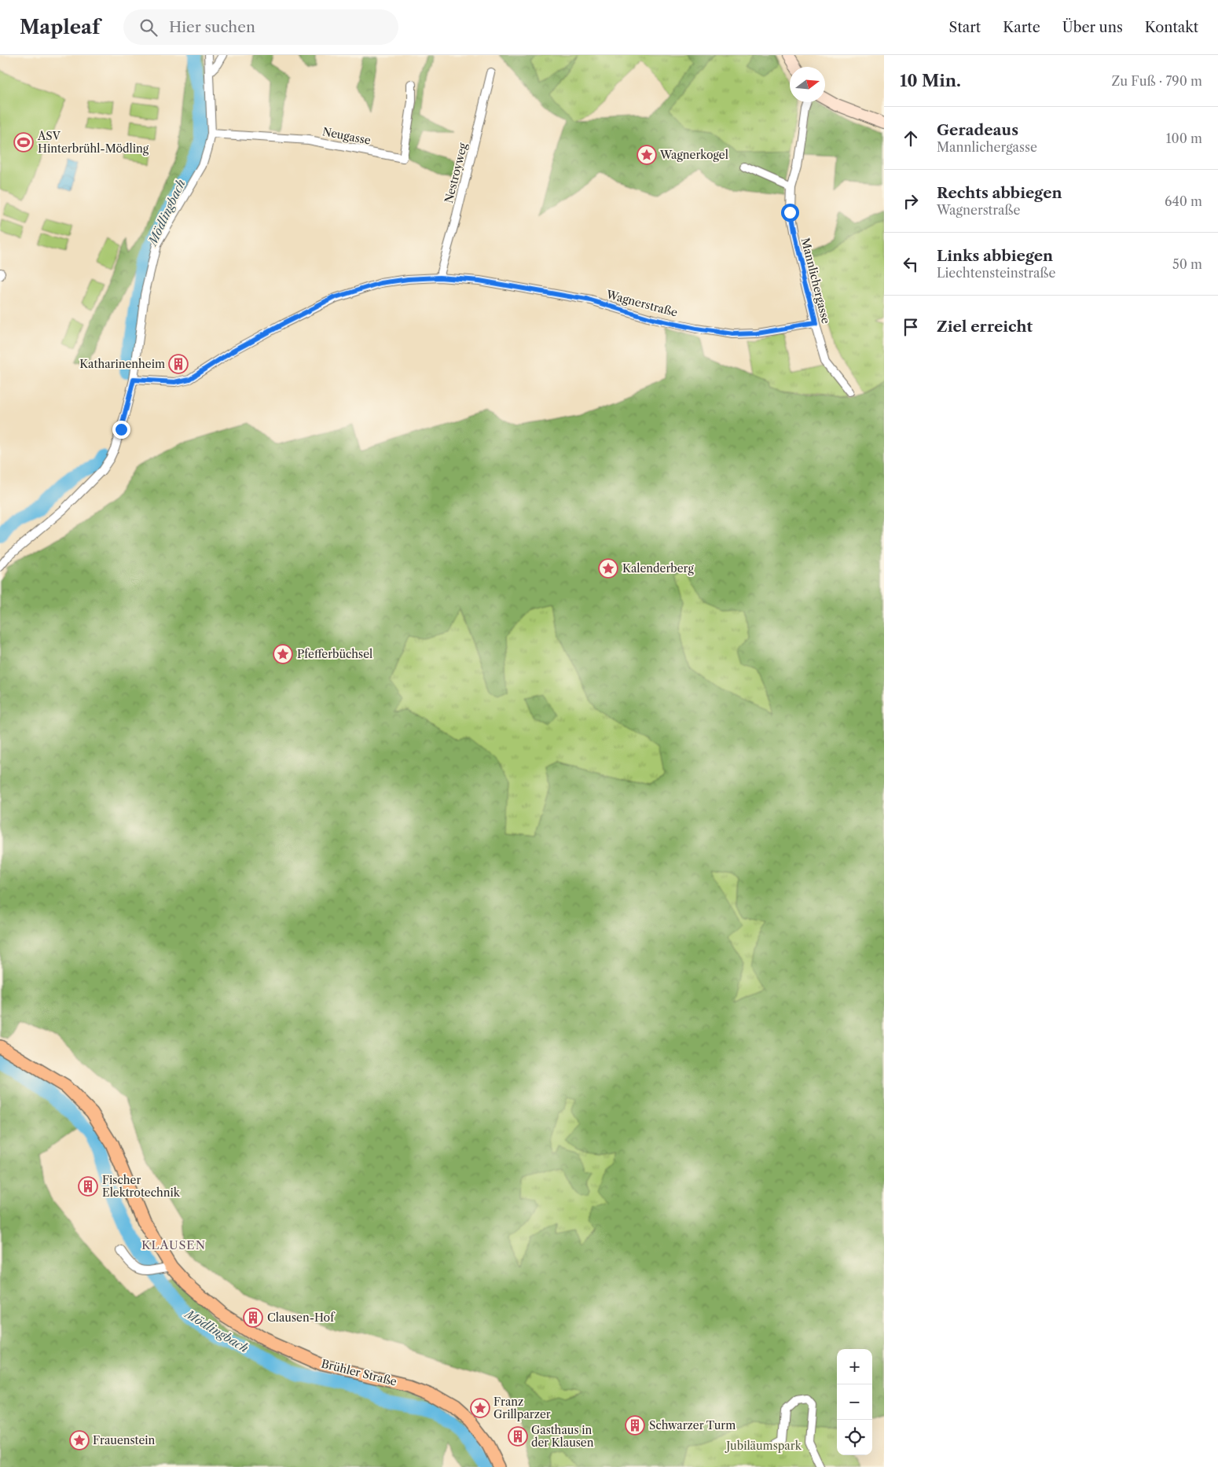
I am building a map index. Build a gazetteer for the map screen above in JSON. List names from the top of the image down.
{
  "streets": {
    "main road": ["Brühler Straße"],
    "street": [
      "Neugasse",
      "Nestroyweg",
      "Mannlichergasse",
      "Wagnerstraße"
    ]
  },
  "crossings": [
    ["Nestroyweg", "Wagnerstraße"],
    ["Mannlichergasse", "Wagnerstraße"]
  ],
  "districts": ["KLAUSEN"],
  "water": ["Mödlingbach"],
  "parks": ["Jubiläumspark"],
  "places": {
    "sports": ["ASV Hinterbrühl-Mödling"],
    "place": [
      "Wagnerkogel",
      "Kalenderberg",
      "Pfefferbüchsel",
      "Franz Grillparzer",
      "Frauenstein"
    ],
    "building": [
      "Katharinenheim",
      "Fischer Elektrotechnik",
      "Clausen-Hof",
      "Schwarzer Turm",
      "Gasthaus in der Klausen"
    ]
  },
  "north": "right",
  "page": {
    "header": "Mapleaf",
    "search": "Hier suchen",
    "nav": [
      "Start",
      "Karte",
      "Über uns",
      "Kontakt"
    ],
    "heading": ["10 Min.", "Zu Fuß · 790 m"],
    "list": [
      ["Geradeaus", "Mannlichergasse", "100 m"],
      ["Rechts abbiegen", "Wagnerstraße", "640 m"],
      ["Links abbiegen", "Liechtensteinstraße", "50 m"],
      "Ziel erreicht"
    ],
    "map_buttons": ["+", "−"]
  }
}
